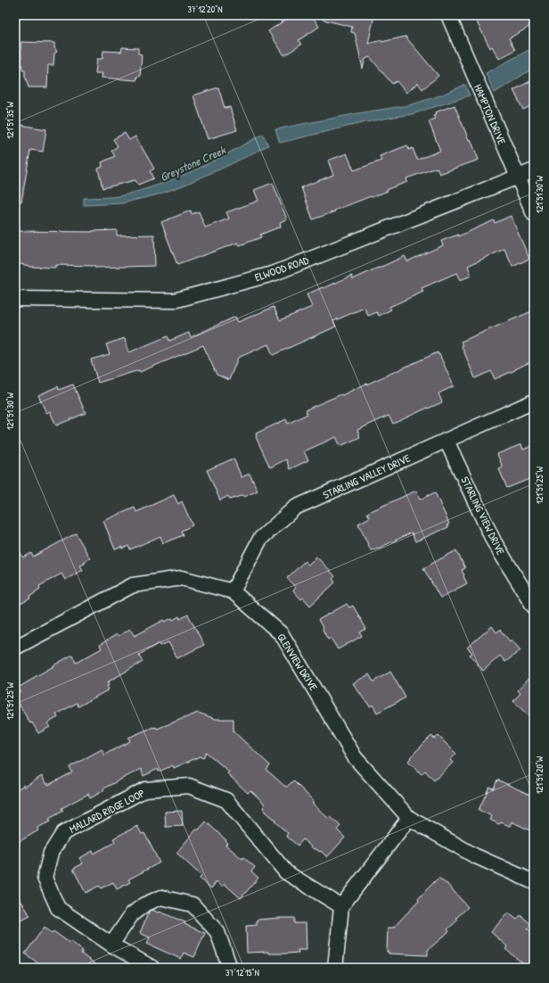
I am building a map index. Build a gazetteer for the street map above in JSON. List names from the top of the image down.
{
  "streets": {
    "street": [
      "HAMPTON DRIVE",
      "ELWOOD ROAD",
      "STARLING VALLEY DRIVE",
      "STARLING VIEW DRIVE",
      "GLENVIEW DRIVE",
      "MALLARD RIDGE LOOP"
    ]
  },
  "crossings": [
    ["HAMPTON DRIVE", "ELWOOD ROAD"],
    ["STARLING VALLEY DRIVE", "STARLING VIEW DRIVE"],
    ["STARLING VALLEY DRIVE", "GLENVIEW DRIVE"]
  ],
  "water": ["Greystone Creek"],
  "coordinates": [
    "37°12'20\"N",
    "121°51'35\"W",
    "121°51'30\"W",
    "121°51'25\"W",
    "121°51'20\"W",
    "37°12'15\"N"
  ]
}
